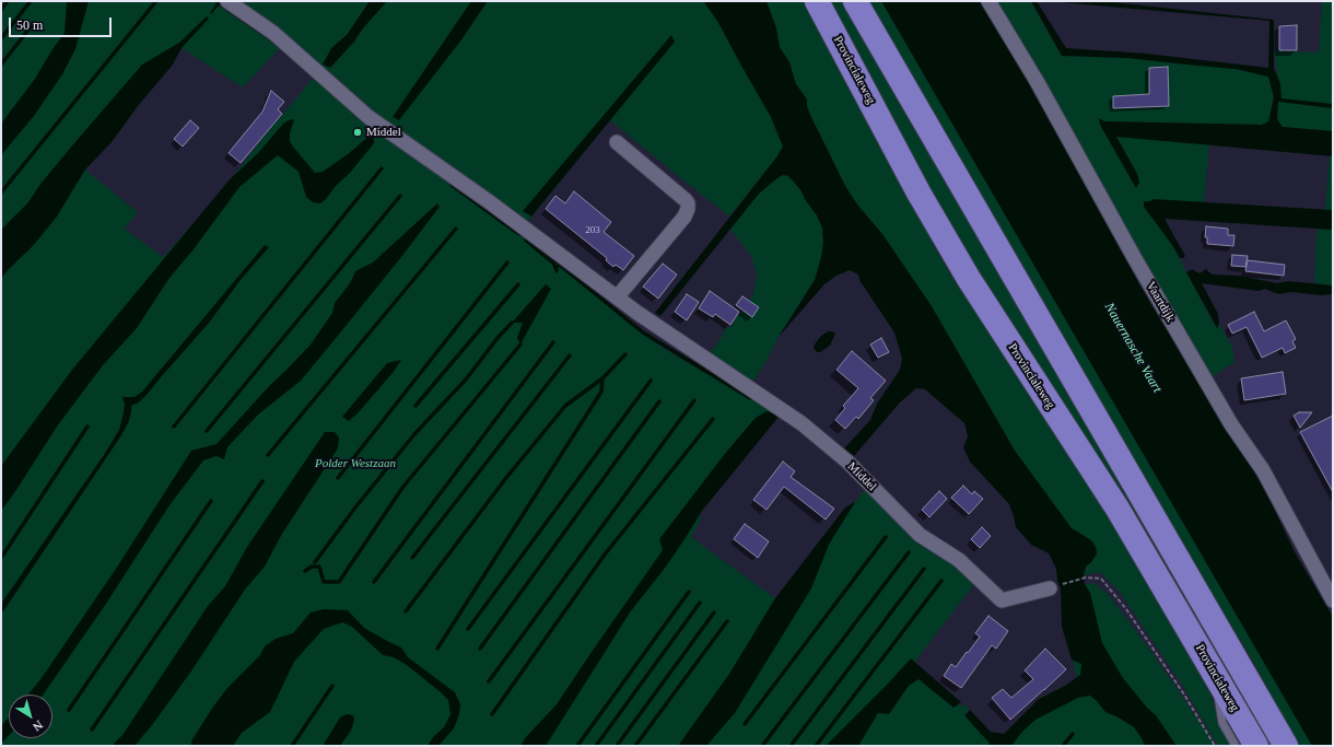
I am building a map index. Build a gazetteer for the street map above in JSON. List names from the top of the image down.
{
  "streets": {
    "highway": ["Provincialeweg"],
    "street": ["Vaartdijk", "Middel"]
  },
  "water": ["Nauernasche Vaart"],
  "parks": ["Polder Westzaan"],
  "places": ["Middel"],
  "house_numbers": ["203"],
  "scale_bar": "50 m",
  "north": "bottom right"
}
